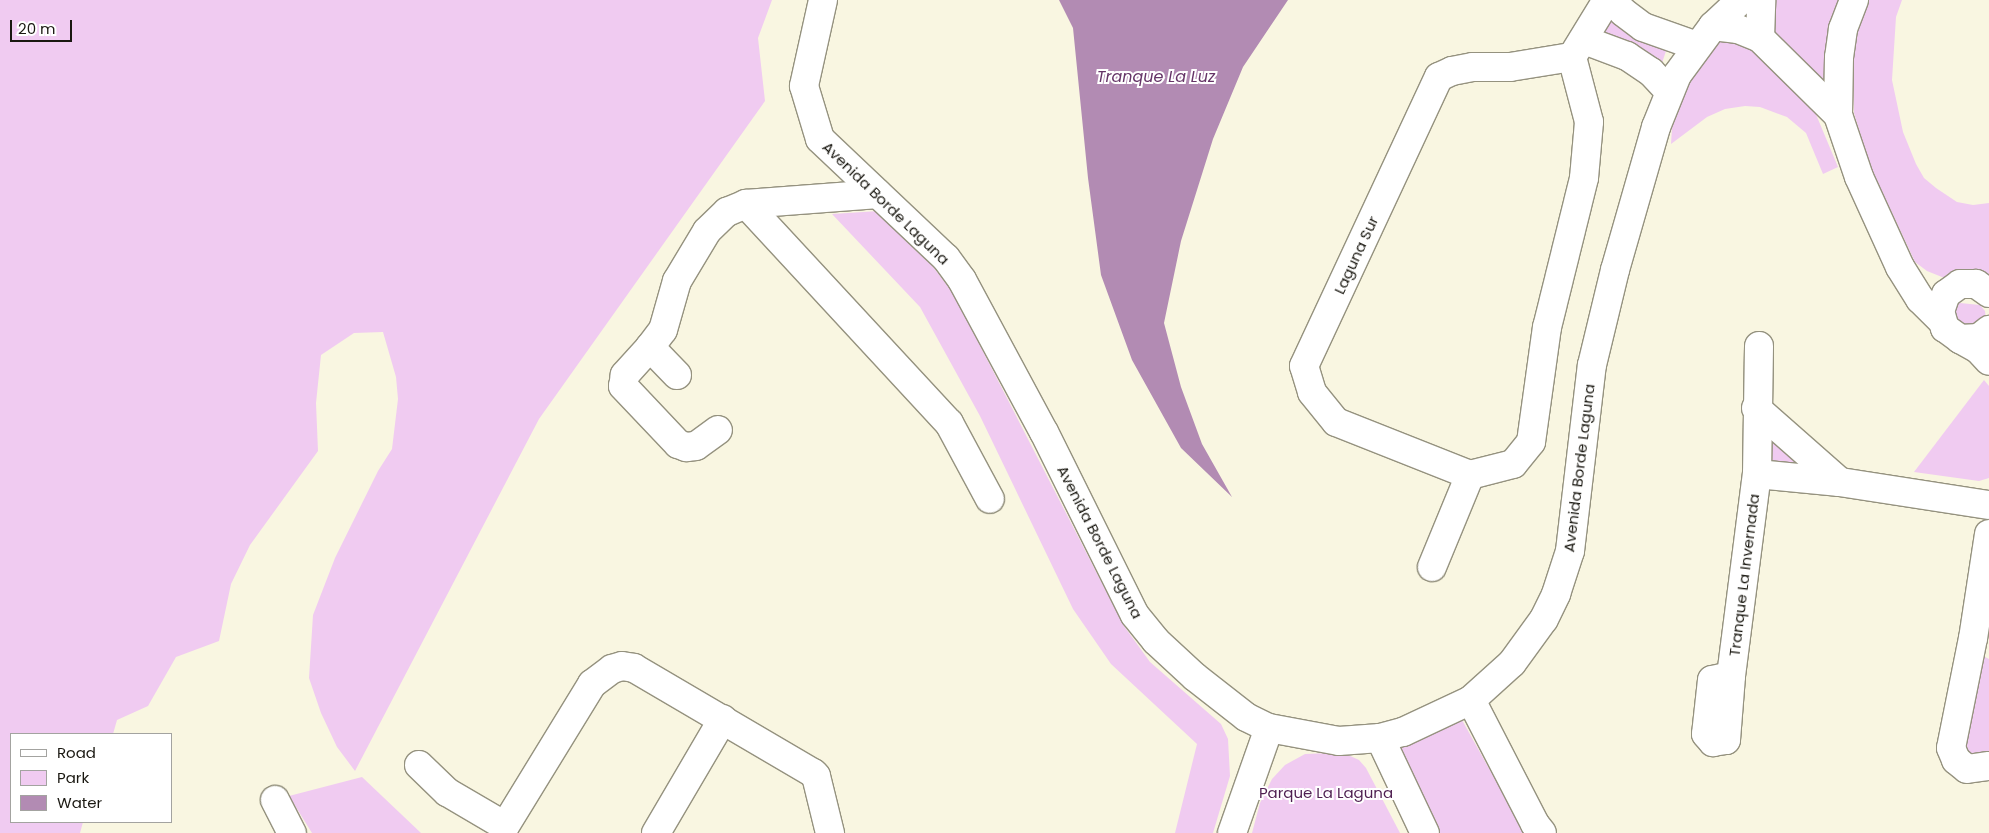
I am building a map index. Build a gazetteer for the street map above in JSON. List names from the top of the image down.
{
  "streets": {
    "street": ["Avenida Borde Laguna", "Laguna Sur", "Tranque La Invernada"]
  },
  "water": ["Tranque La Luz"],
  "parks": ["Parque La Laguna"],
  "legend": ["Road", "Park", "Water"],
  "scale_bar": "20 m"
}
